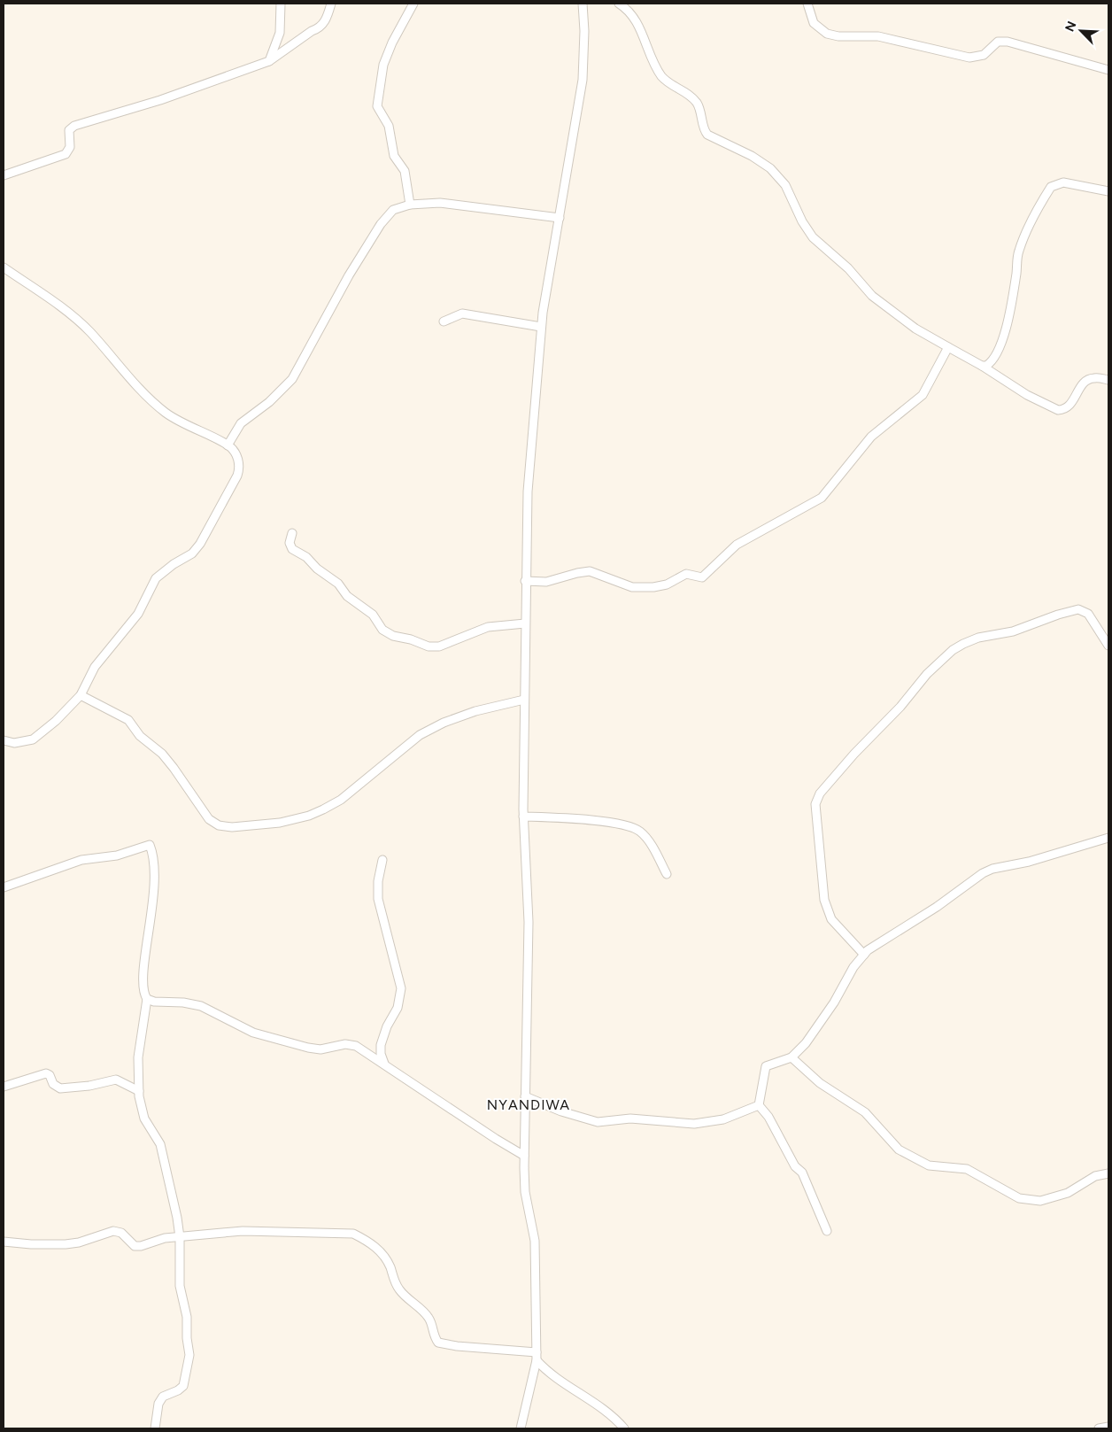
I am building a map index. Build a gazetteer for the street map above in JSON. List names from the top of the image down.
{
  "districts": ["NYANDIWA"],
  "north": "top left"
}
